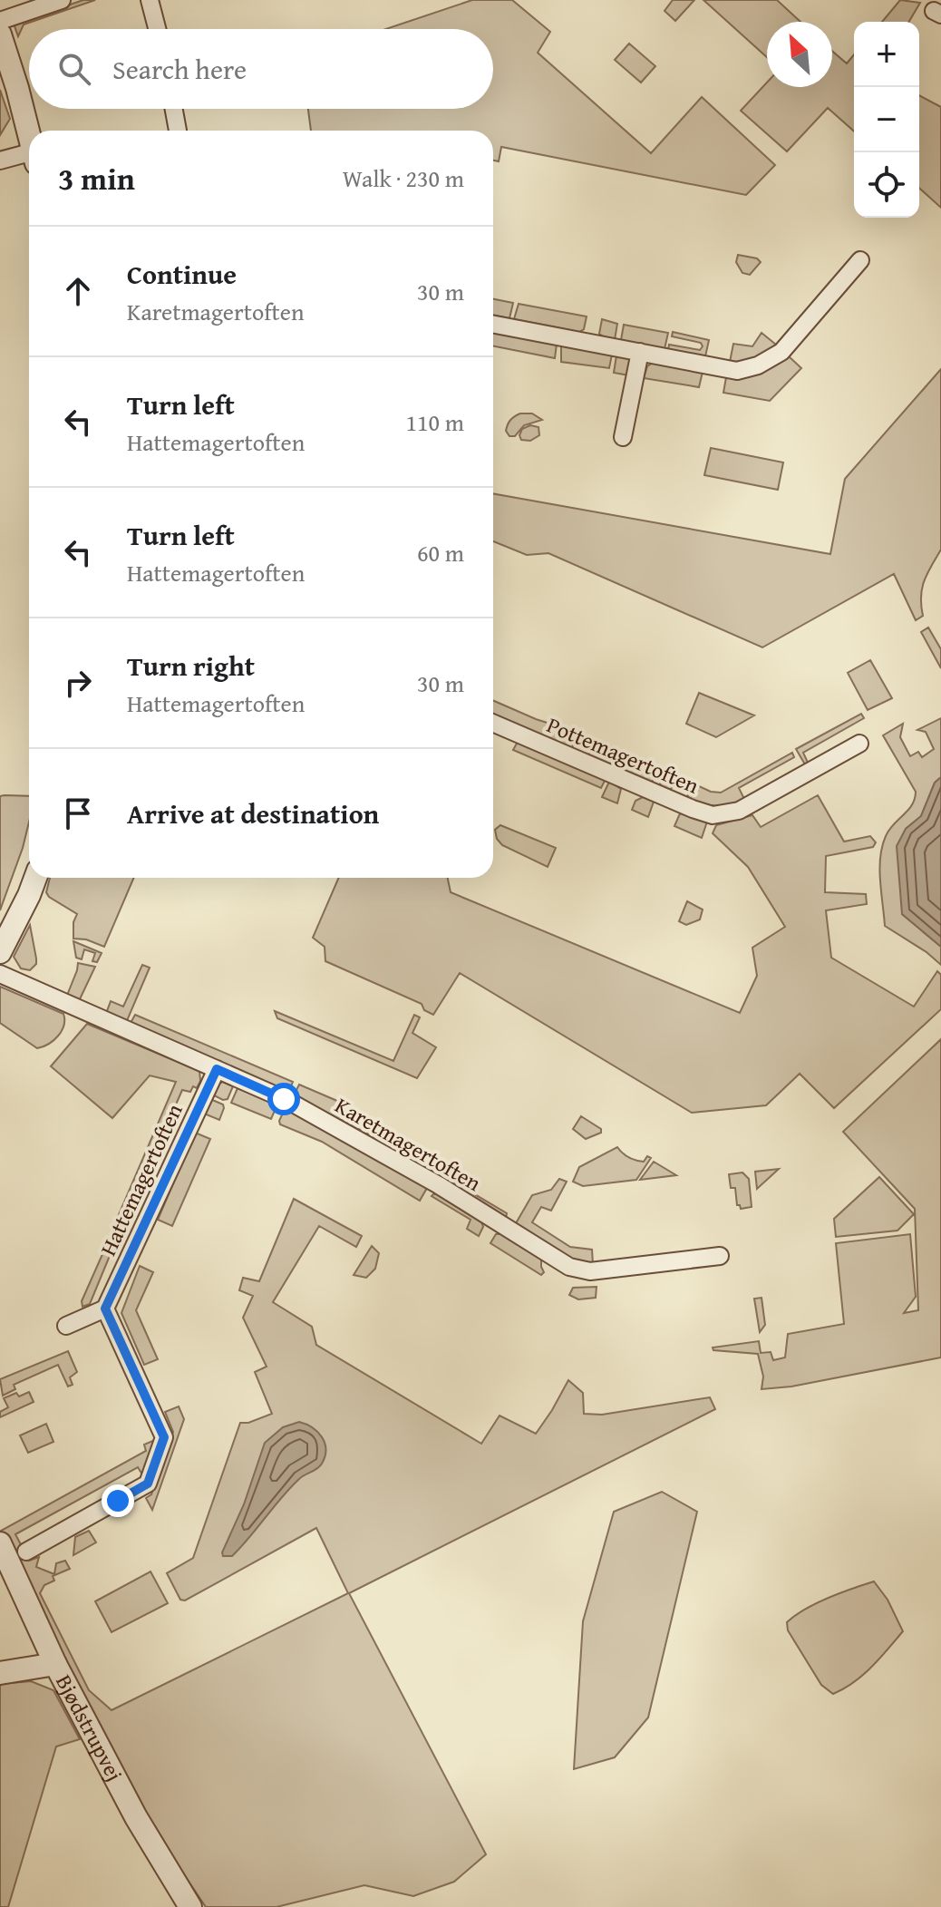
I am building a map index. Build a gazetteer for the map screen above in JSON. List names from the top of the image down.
{
  "streets": {
    "street": [
      "Pottemagertoften",
      "Karetmagertoften",
      "Hattemagertoften",
      "Bjødstrupvej"
    ]
  },
  "crossings": [
    ["Karetmagertoften", "Hattemagertoften"]
  ],
  "north": "top left",
  "page": {
    "map_buttons": ["+", "−"],
    "search": "Search here",
    "heading": ["3 min", "Walk · 230 m"],
    "list": [
      ["Continue", "Karetmagertoften", "30 m"],
      ["Turn left", "Hattemagertoften", "110 m"],
      ["Turn left", "Hattemagertoften", "60 m"],
      ["Turn right", "Hattemagertoften", "30 m"],
      "Arrive at destination"
    ]
  }
}
